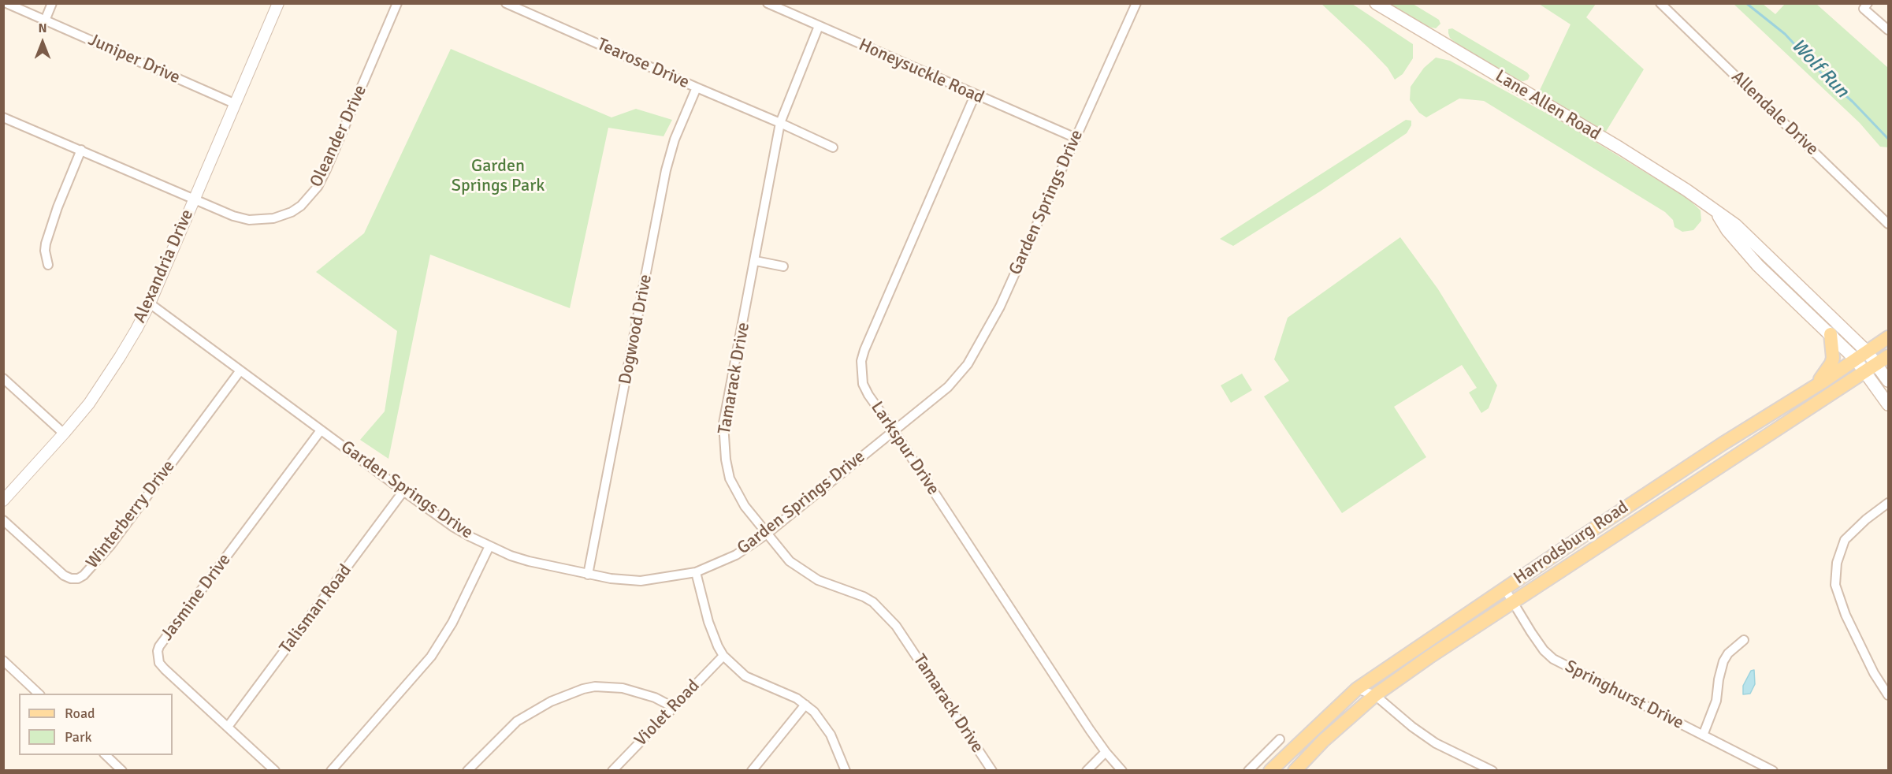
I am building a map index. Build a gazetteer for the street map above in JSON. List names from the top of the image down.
{
  "streets": {
    "main road": ["Lane Allen Road", "Harrodsburg Road"],
    "street": [
      "Juniper Drive",
      "Tearose Drive",
      "Honeysuckle Road",
      "Allendale Drive",
      "Oleander Drive",
      "Garden Springs Drive",
      "Alexandria Drive",
      "Dogwood Drive",
      "Tamarack Drive",
      "Larkspur Drive",
      "Winterberry Drive",
      "Jasmine Drive",
      "Talisman Road",
      "Springhurst Drive",
      "Violet Road"
    ]
  },
  "crossings": [
    ["Juniper Drive", "Alexandria Drive"],
    ["Tearose Drive", "Dogwood Drive"],
    ["Tearose Drive", "Tamarack Drive"],
    ["Honeysuckle Road", "Garden Springs Drive"],
    ["Honeysuckle Road", "Tamarack Drive"],
    ["Honeysuckle Road", "Larkspur Drive"],
    ["Lane Allen Road", "Harrodsburg Road"],
    ["Oleander Drive", "Alexandria Drive"],
    ["Garden Springs Drive", "Alexandria Drive"],
    ["Garden Springs Drive", "Dogwood Drive"],
    ["Garden Springs Drive", "Tamarack Drive"],
    ["Garden Springs Drive", "Larkspur Drive"],
    ["Garden Springs Drive", "Winterberry Drive"],
    ["Garden Springs Drive", "Jasmine Drive"],
    ["Garden Springs Drive", "Talisman Road"],
    ["Harrodsburg Road", "Springhurst Drive"],
    ["Jasmine Drive", "Talisman Road"]
  ],
  "water": ["Wolf Run"],
  "parks": ["Garden Springs Park"],
  "legend": ["Road", "Park"],
  "north": "top"
}
